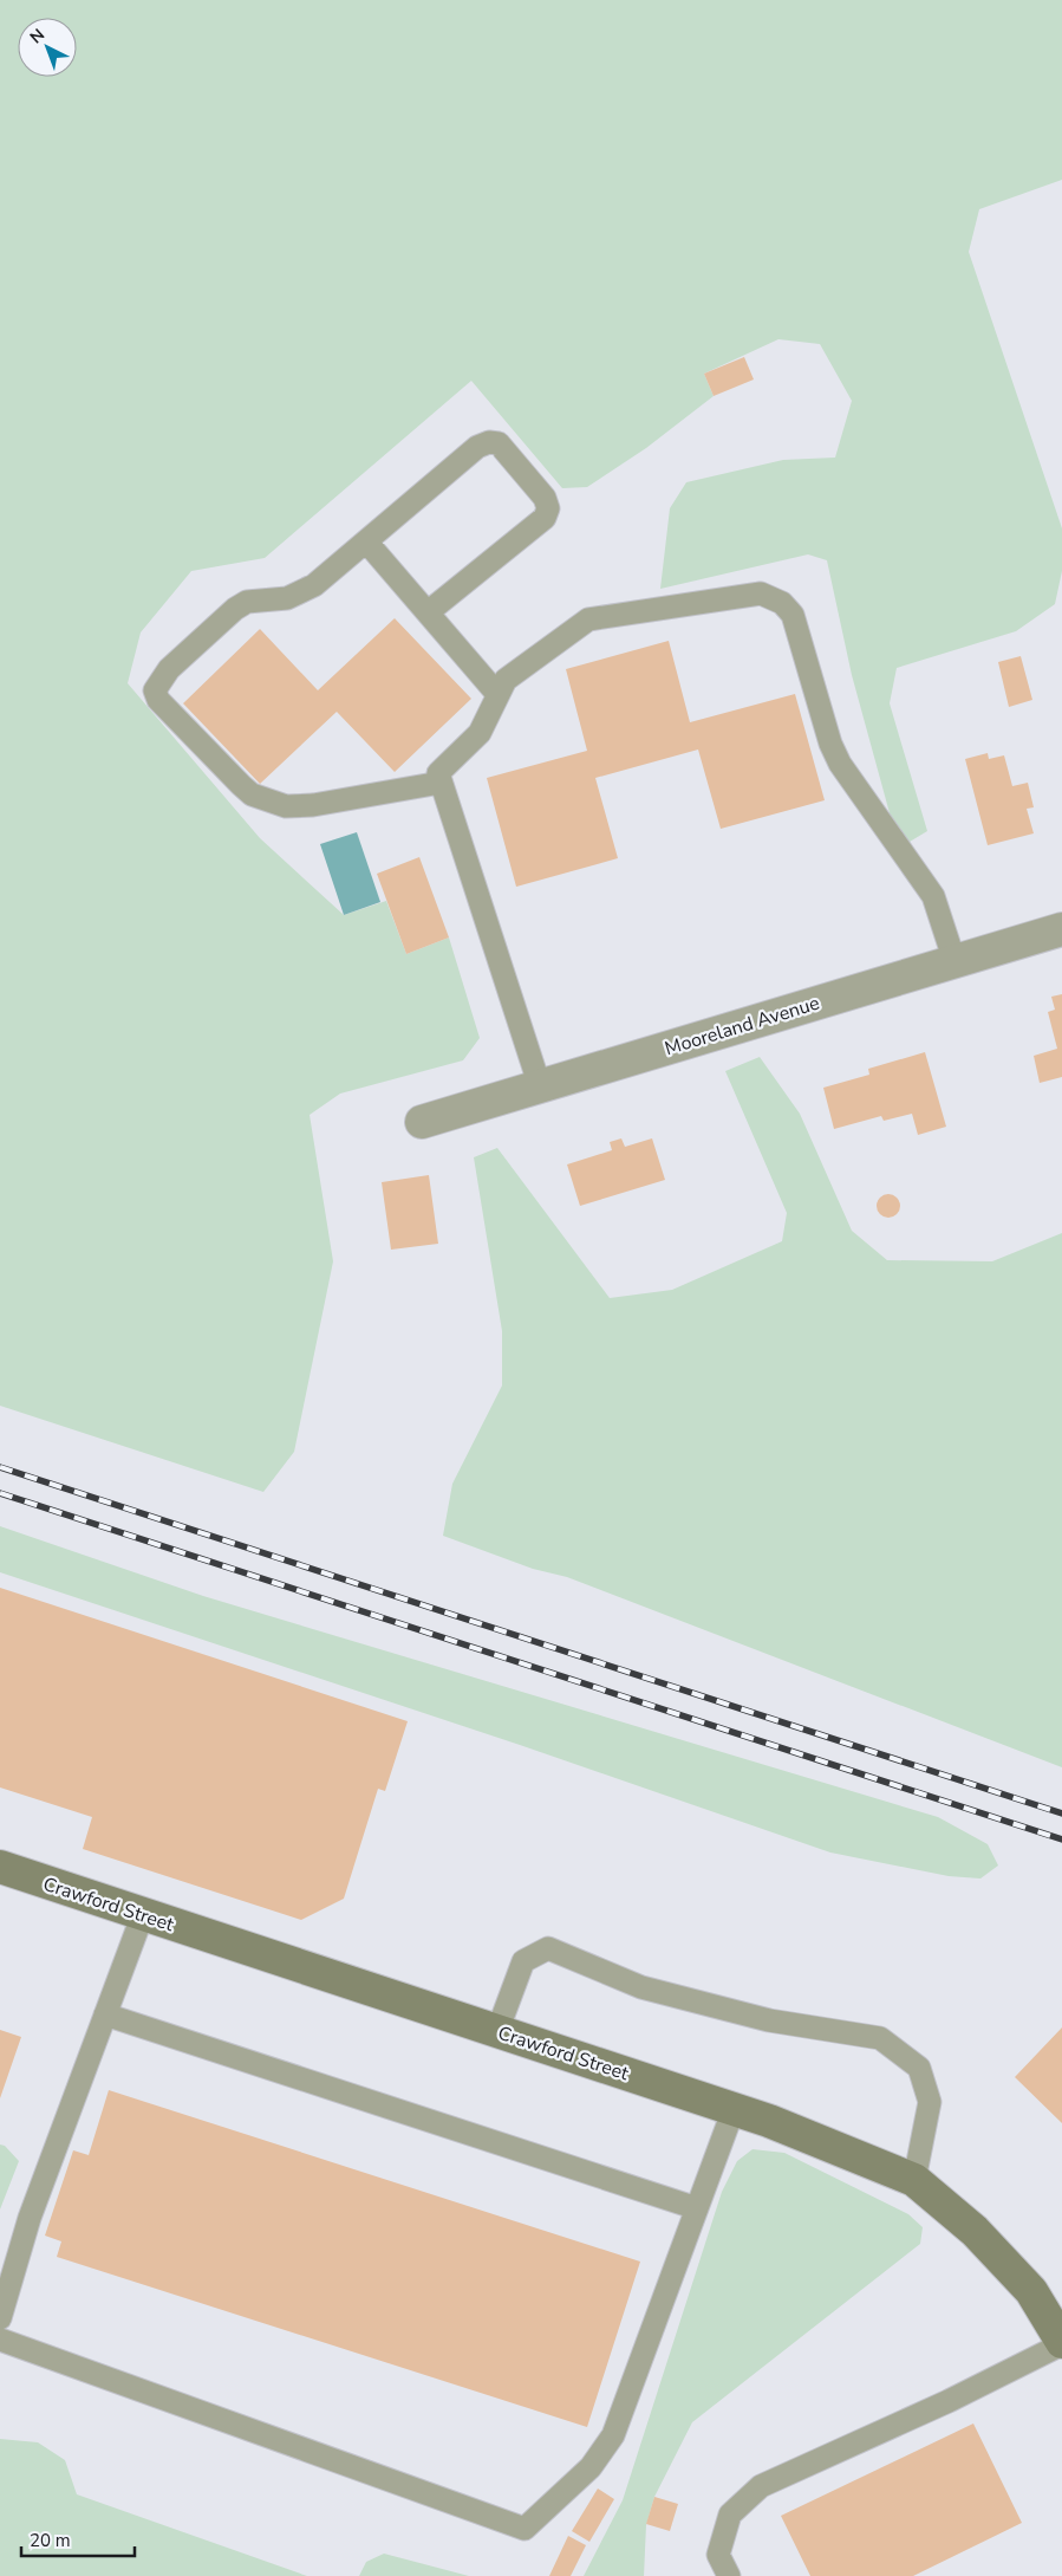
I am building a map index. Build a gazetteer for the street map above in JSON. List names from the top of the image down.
{
  "streets": {
    "main road": ["Crawford Street"],
    "street": ["Mooreland Avenue"]
  },
  "scale_bar": "20 m",
  "north": "top left"
}
